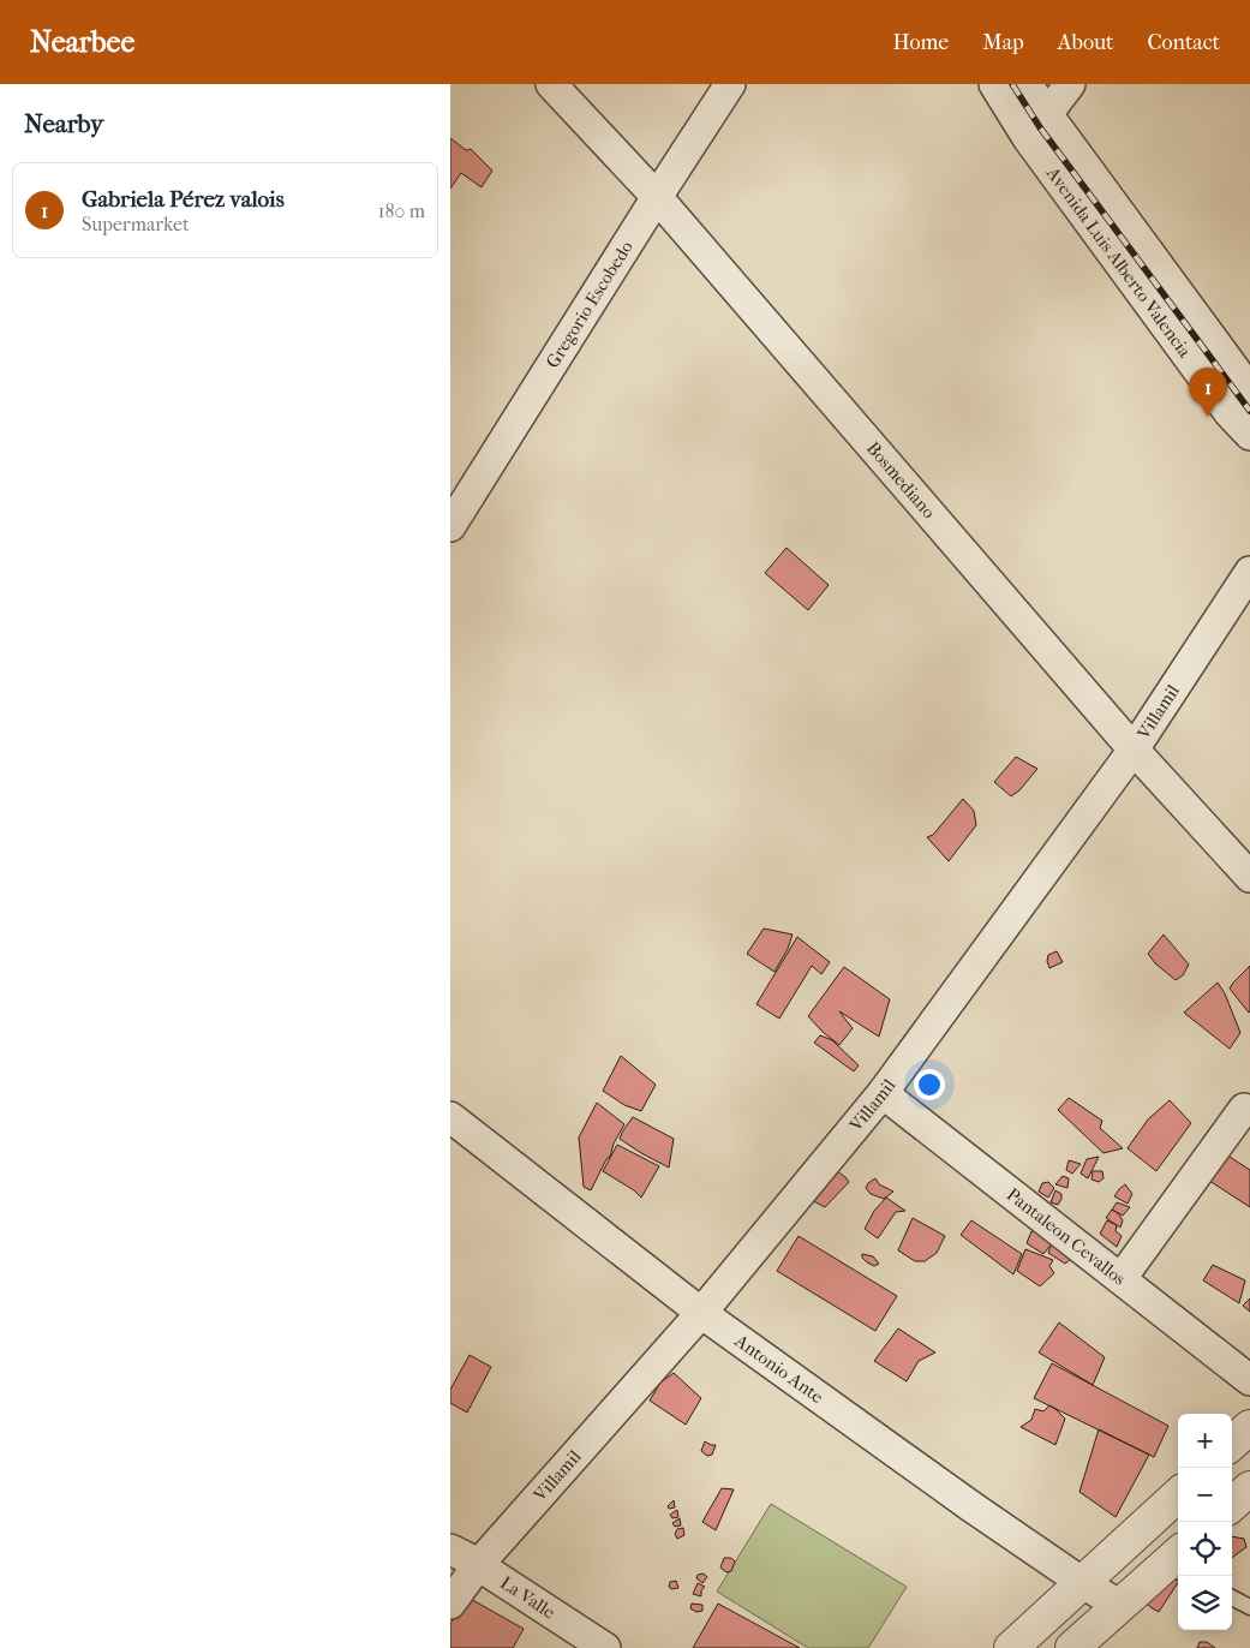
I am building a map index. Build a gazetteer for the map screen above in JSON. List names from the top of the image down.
{
  "streets": {
    "street": [
      "Avenida Luis Alberto Valencia",
      "Gregorio Escobedo",
      "Bosmediano",
      "Villamil",
      "Pantaleon Cevallos",
      "Antonio Ante",
      "La Valle"
    ]
  },
  "crossings": [
    ["Gregorio Escobedo", "Bosmediano"],
    ["Bosmediano", "Villamil"],
    ["Villamil", "Pantaleon Cevallos"],
    ["Villamil", "Antonio Ante"],
    ["Villamil", "La Valle"]
  ],
  "page": {
    "header": "Nearbee",
    "nav": [
      "Home",
      "Map",
      "About",
      "Contact"
    ],
    "heading": "Nearby",
    "list": [
      {
        "mark": "1",
        "name": "Gabriela Pérez valois",
        "note": "Supermarket",
        "value": "180 m"
      }
    ],
    "pins": "1",
    "map_buttons": ["+", "−"]
  }
}
